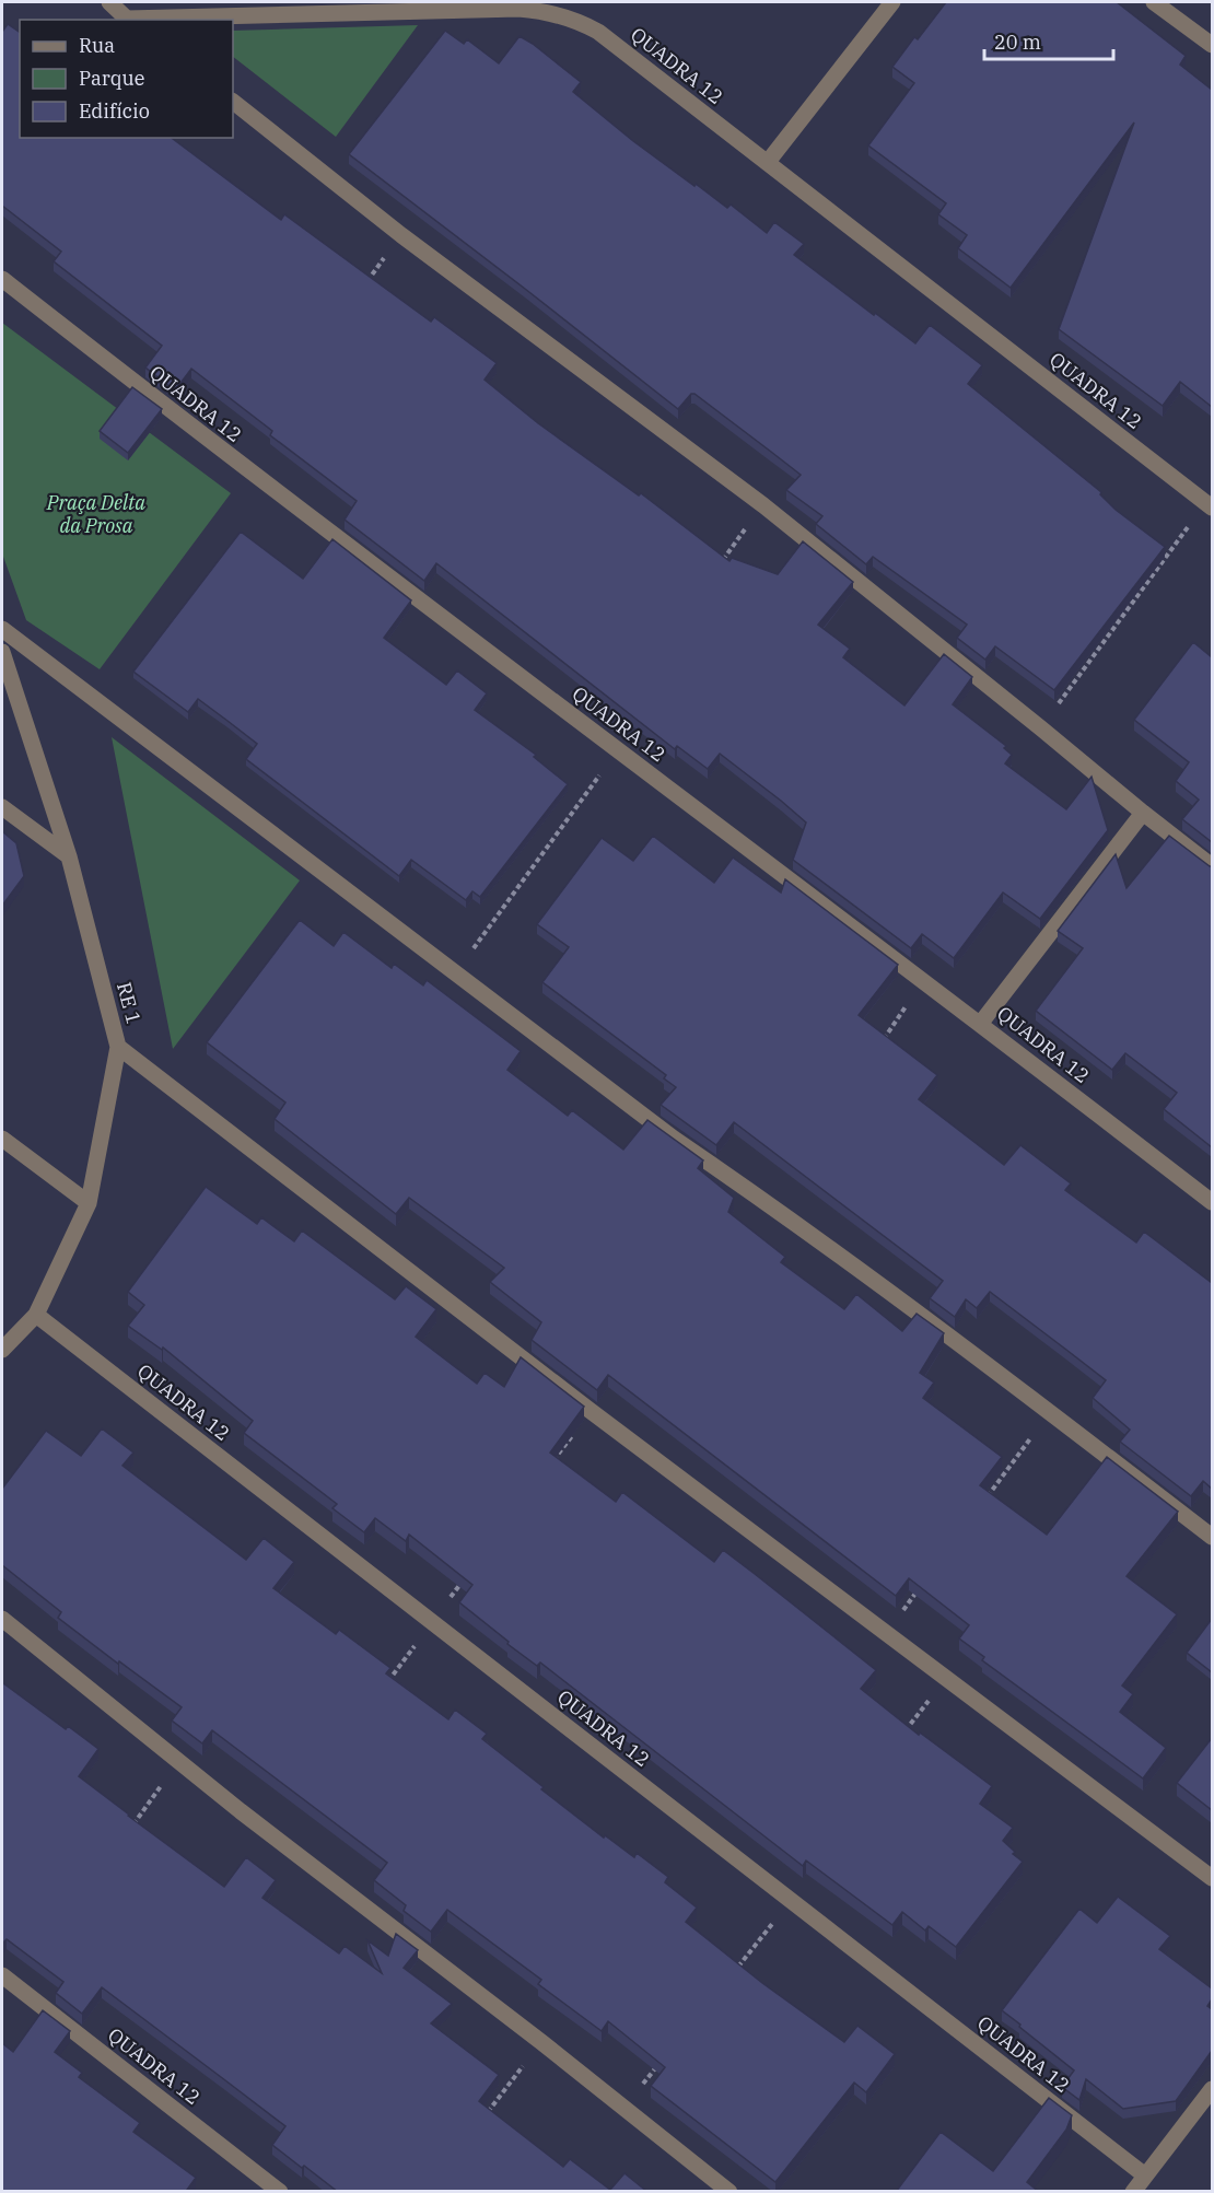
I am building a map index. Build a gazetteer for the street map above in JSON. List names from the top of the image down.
{
  "streets": {
    "street": ["QUADRA 12", "RE 1"]
  },
  "crossings": [
    ["QUADRA 12", "RE 1"]
  ],
  "parks": ["Praça Delta da Prosa"],
  "legend": ["Rua", "Parque", "Edifício"],
  "scale_bar": "20 m"
}
